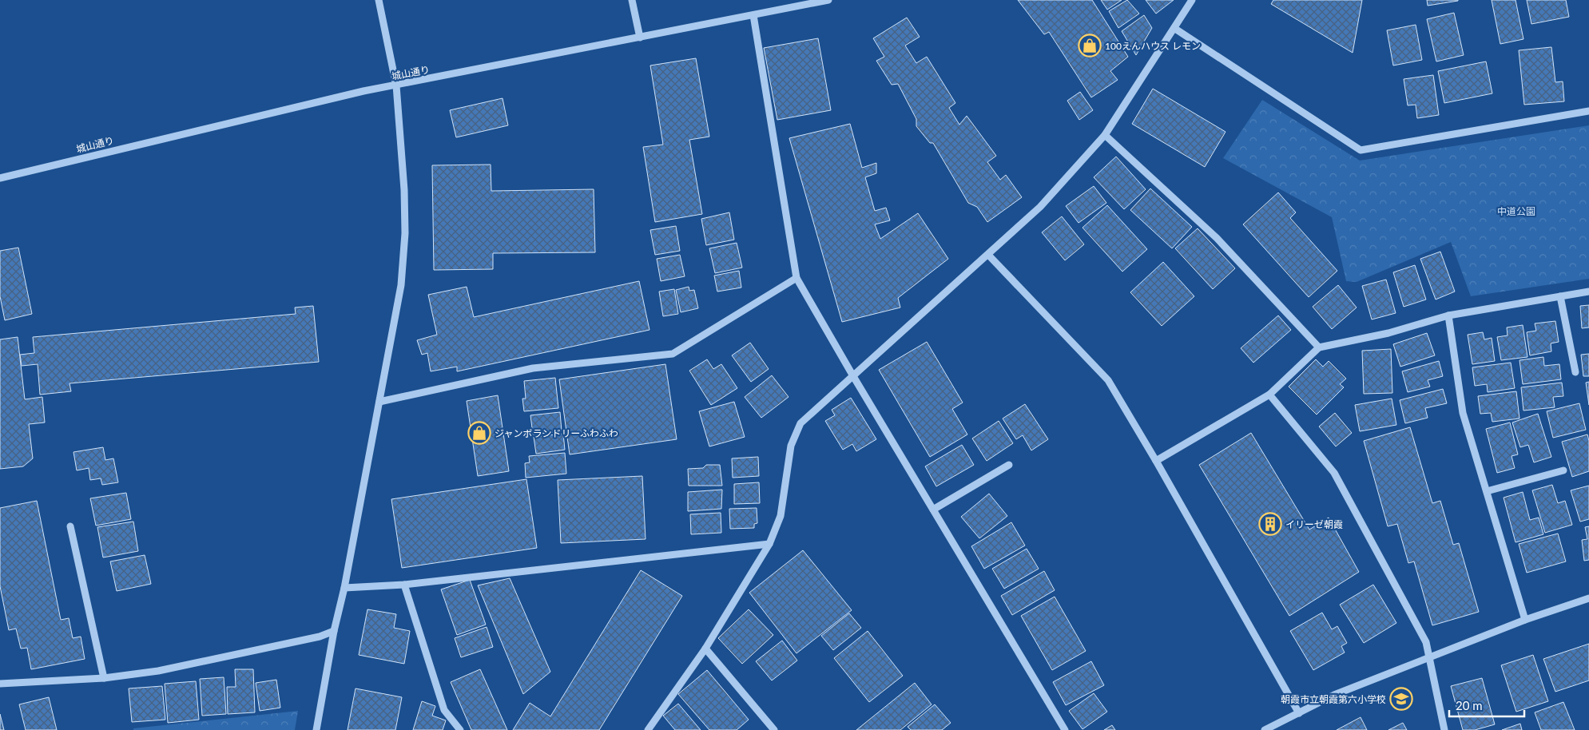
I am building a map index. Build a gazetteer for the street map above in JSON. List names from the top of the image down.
{
  "streets": {
    "street": ["城山通り"]
  },
  "parks": ["中道公園"],
  "places": {
    "shop": ["100えんハウス レモン", "ジャンボランドリーふわふわ"],
    "building": ["イリーゼ朝霞"],
    "school or university": ["朝霞市立朝霞第六小学校"]
  },
  "scale_bar": "20 m"
}
